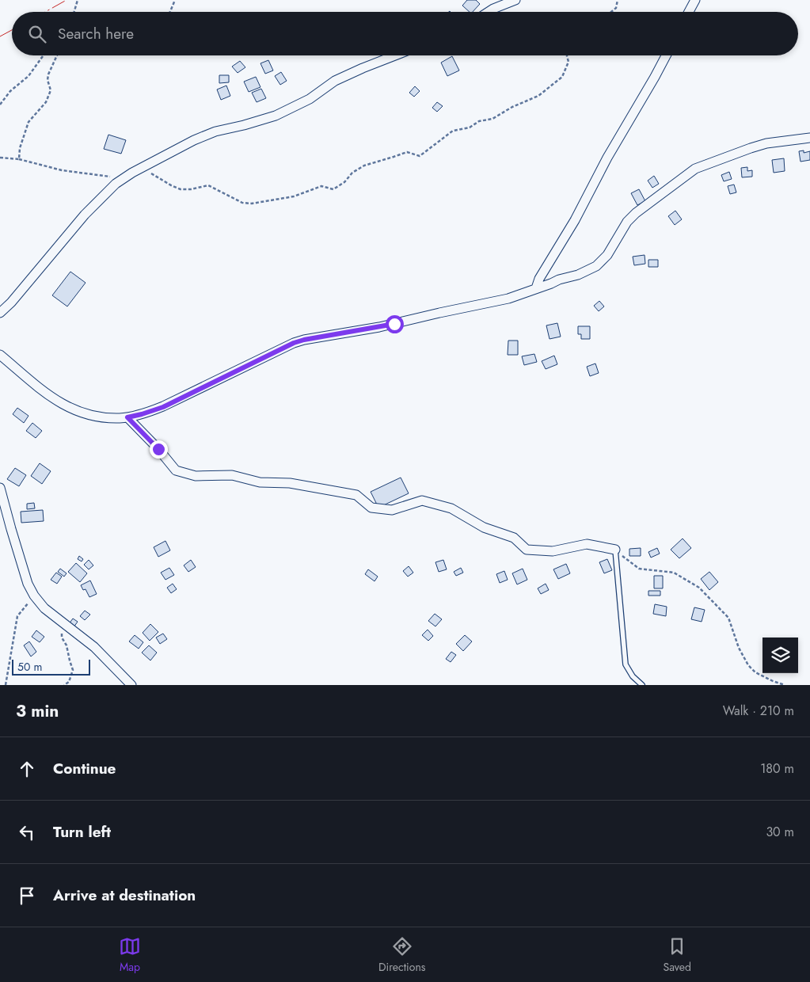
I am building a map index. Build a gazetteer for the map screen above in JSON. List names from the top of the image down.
{
  "scale_bar": "50 m",
  "page": {
    "search": "Search here",
    "scale": "50 m",
    "heading": ["3 min", "Walk · 210 m"],
    "list": [
      ["Continue", "180 m"],
      ["Turn left", "30 m"],
      "Arrive at destination"
    ],
    "nav": ["Map", "Directions", "Saved"]
  }
}
